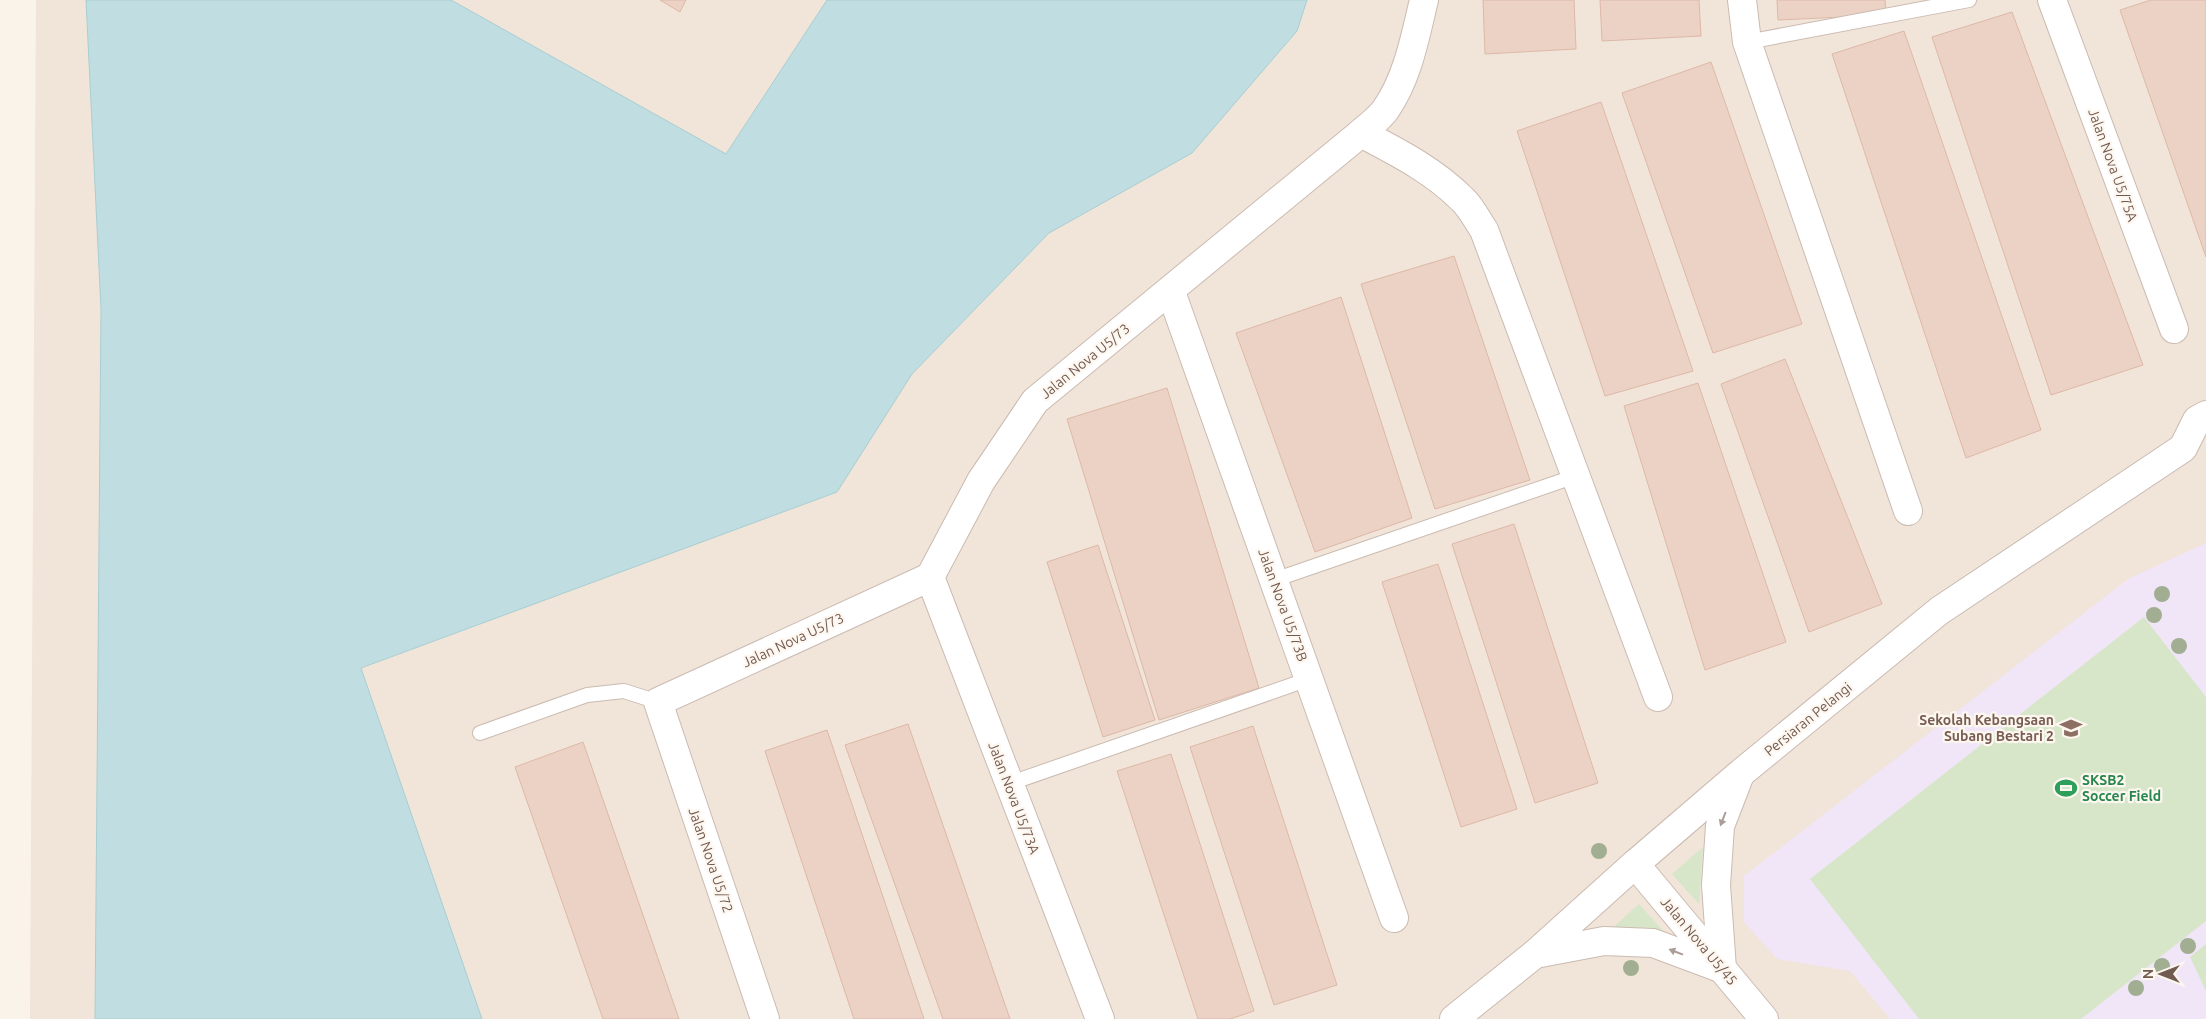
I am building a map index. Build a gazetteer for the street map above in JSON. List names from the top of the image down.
{
  "streets": {
    "street": [
      "Jalan Nova U5/75A",
      "Jalan Nova U5/73",
      "Jalan Nova U5/73B",
      "Persiaran Pelangi",
      "Jalan Nova U5/73A",
      "Jalan Nova U5/72",
      "Jalan Nova U5/45"
    ]
  },
  "crossings": [
    ["Jalan Nova U5/73", "Jalan Nova U5/73B"],
    ["Jalan Nova U5/73", "Jalan Nova U5/73A"],
    ["Jalan Nova U5/73", "Jalan Nova U5/72"],
    ["Persiaran Pelangi", "Jalan Nova U5/45"]
  ],
  "places": {
    "school or university": ["Sekolah Kebangsaan Subang Bestari 2"],
    "sports": ["SKSB2 Soccer Field"]
  },
  "north": "left"
}
